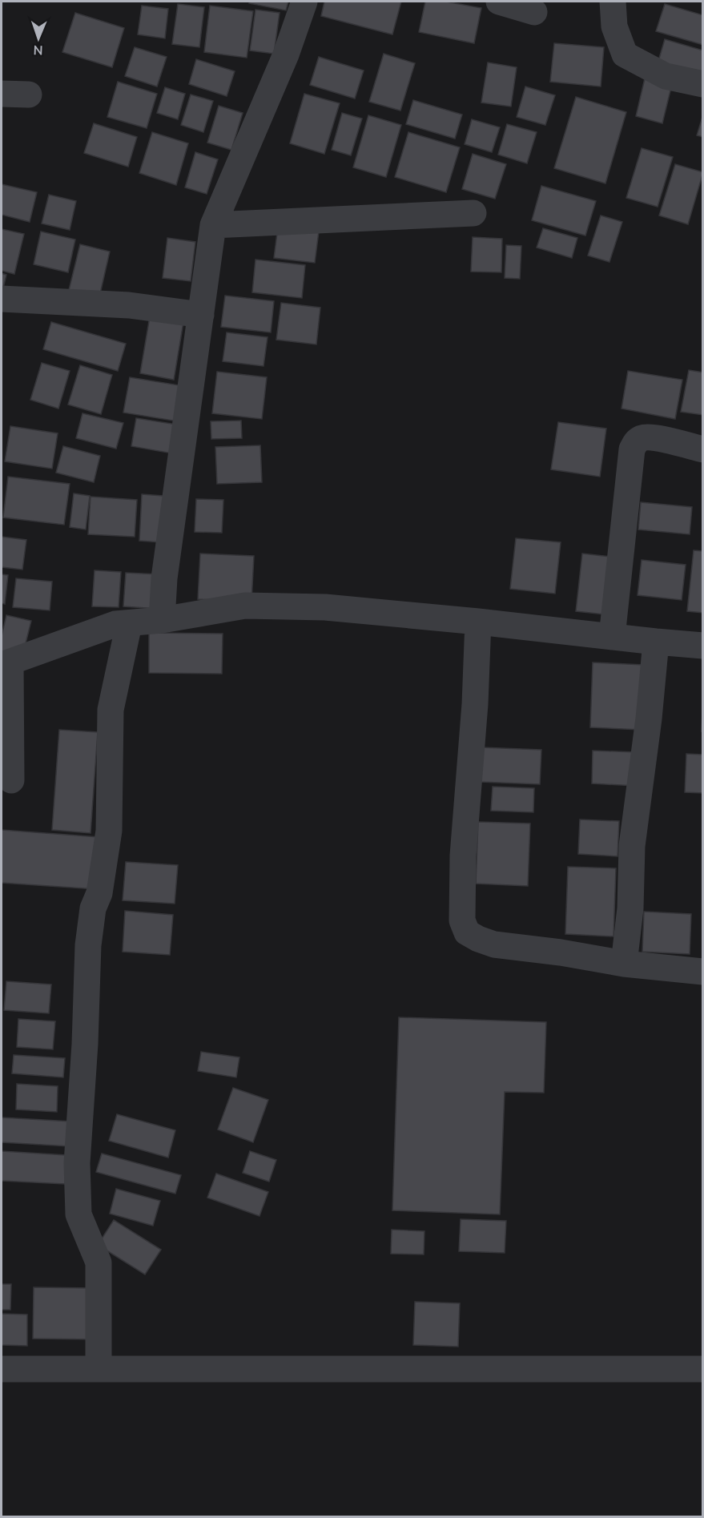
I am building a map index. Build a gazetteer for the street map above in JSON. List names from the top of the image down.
{
  "north": "bottom"
}
